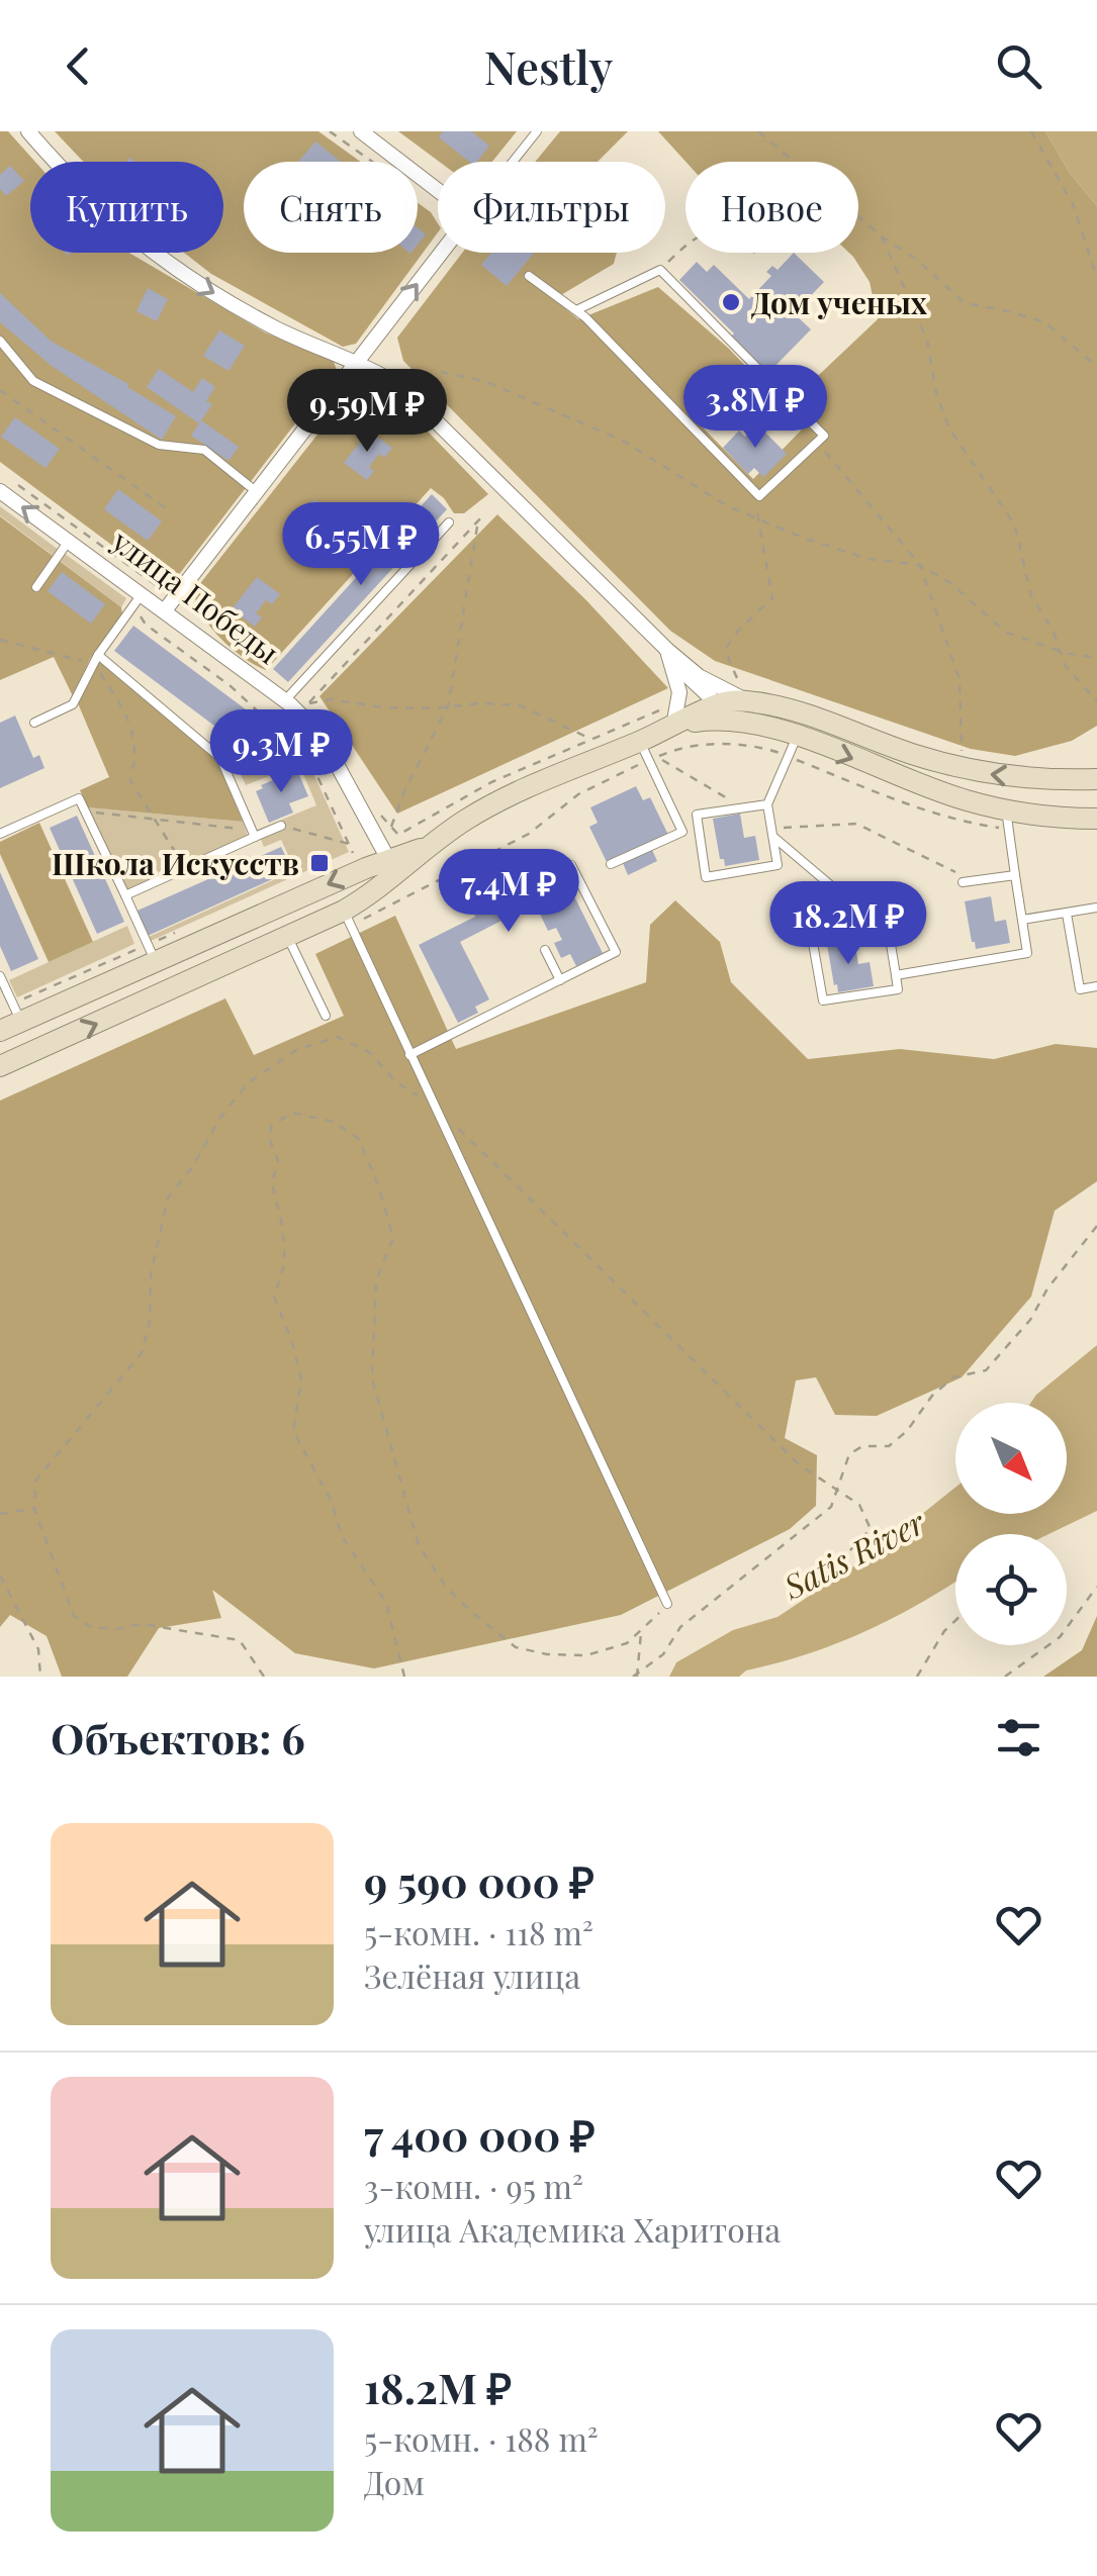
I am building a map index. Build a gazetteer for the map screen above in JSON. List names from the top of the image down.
{
  "streets": {
    "street": ["улица Победы"]
  },
  "water": ["Satis River"],
  "places": {
    "other": ["Дом ученых"],
    "transit": ["Школа Искусств"]
  },
  "north": "bottom right",
  "page": {
    "header": "Nestly",
    "chip": [
      "Купить",
      "Снять",
      "Фильтры",
      "Новое"
    ],
    "price": [
      "3.8M ₽",
      "9.59M ₽",
      "6.55M ₽",
      "9.3M ₽",
      "7.4M ₽",
      "18.2M ₽"
    ],
    "heading": "Объектов: 6",
    "list": [
      {
        "name": "9 590 000 ₽",
        "note": "5-комн. · 118 m² · Зелёная улица"
      },
      {
        "name": "7 400 000 ₽",
        "note": "3-комн. · 95 m² · улица Академика Харитона"
      },
      {
        "name": "18.2M ₽",
        "note": "5-комн. · 188 m² · Дом"
      }
    ]
  }
}
